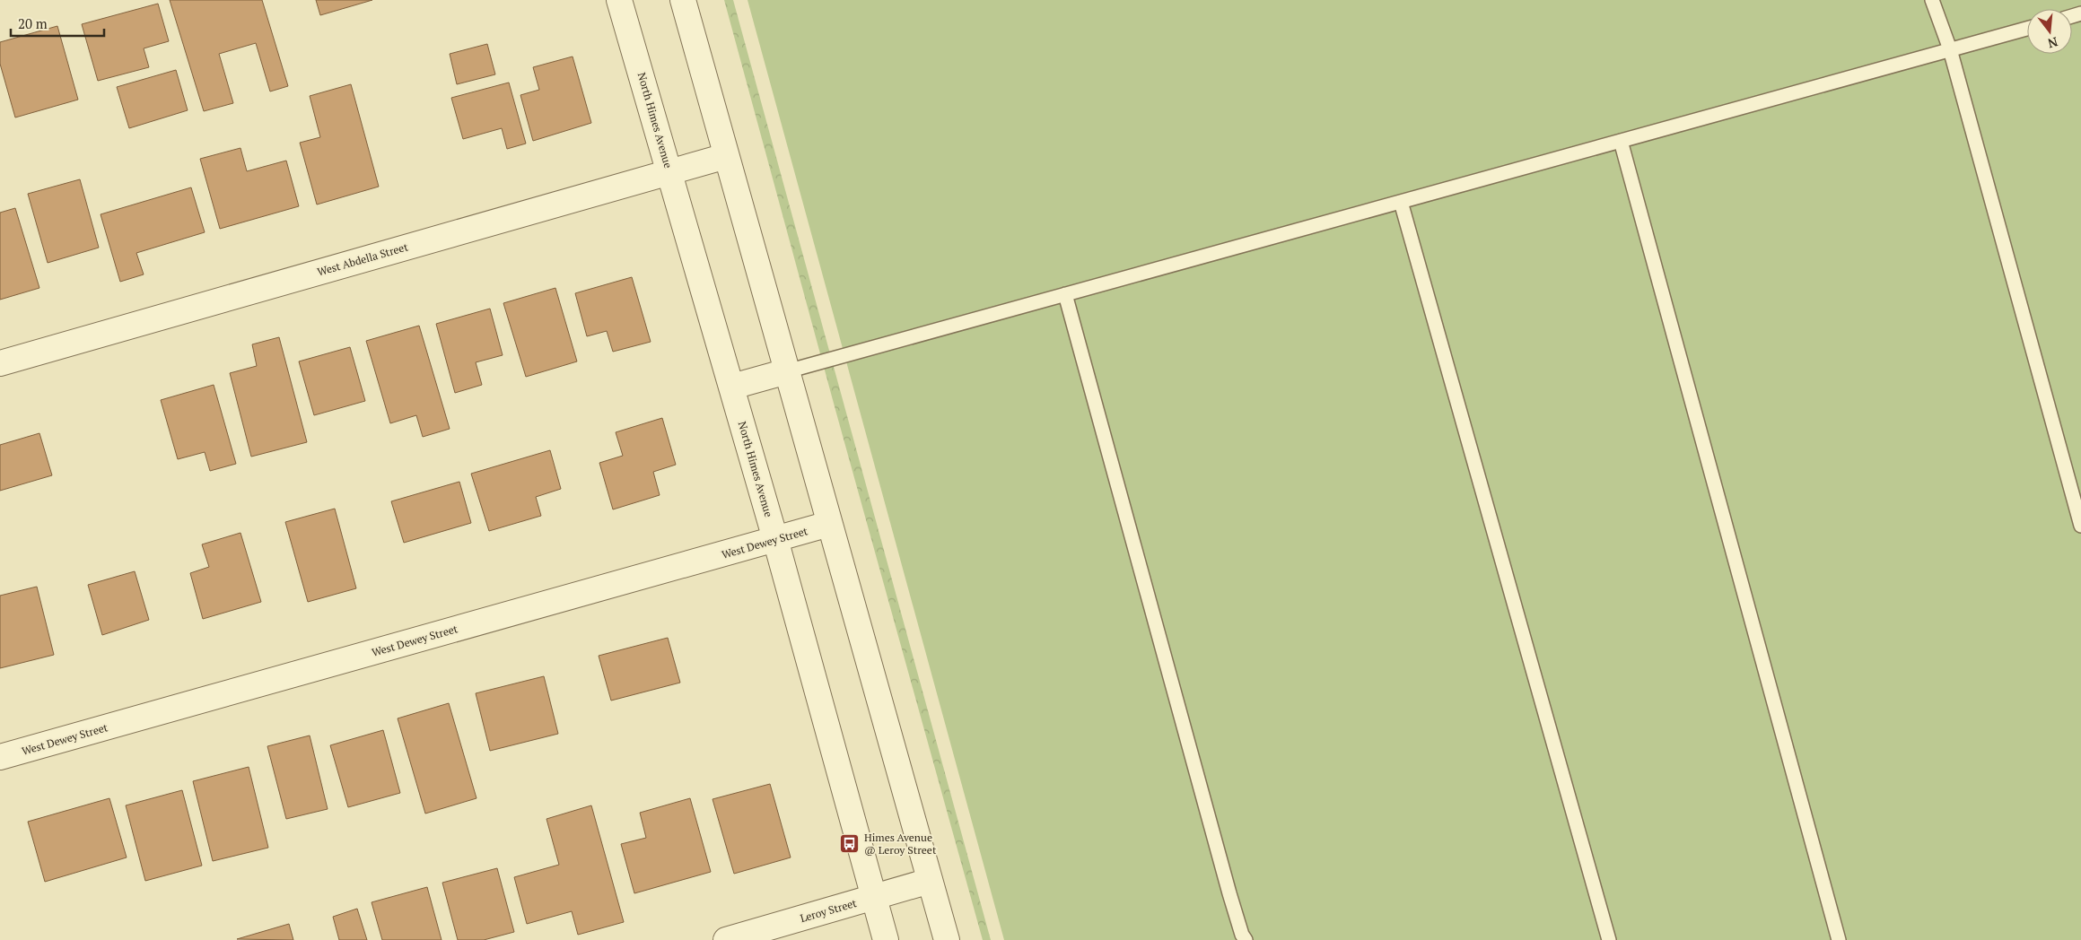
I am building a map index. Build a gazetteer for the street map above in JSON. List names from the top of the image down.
{
  "streets": {
    "street": [
      "North Himes Avenue",
      "West Abdella Street",
      "West Dewey Street",
      "Leroy Street"
    ]
  },
  "crossings": [
    ["North Himes Avenue", "West Abdella Street"],
    ["North Himes Avenue", "West Dewey Street"],
    ["North Himes Avenue", "Leroy Street"]
  ],
  "places": {
    "bus stop": ["Himes Avenue @ Leroy Street"]
  },
  "scale_bar": "20 m",
  "north": "bottom"
}
